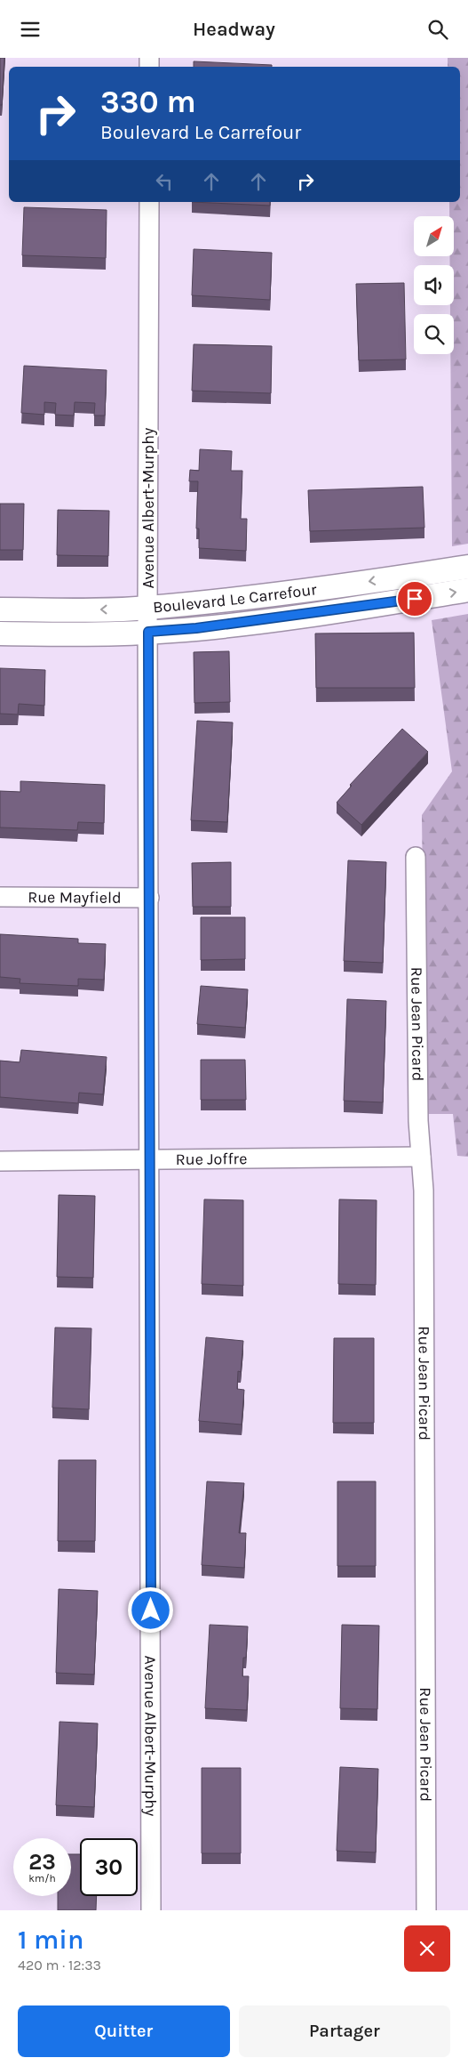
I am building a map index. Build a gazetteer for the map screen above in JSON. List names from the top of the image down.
{
  "streets": {
    "street": [
      "Avenue Albert-Murphy",
      "Boulevard Le Carrefour",
      "Rue Mayfield",
      "Rue Jean Picard",
      "Rue Joffre"
    ]
  },
  "crossings": [
    ["Avenue Albert-Murphy", "Boulevard Le Carrefour"],
    ["Avenue Albert-Murphy", "Rue Mayfield"],
    ["Avenue Albert-Murphy", "Rue Joffre"],
    ["Rue Jean Picard", "Rue Joffre"]
  ],
  "north": "top right",
  "page": {
    "header": "Headway",
    "turn": ["330 m", "Boulevard Le Carrefour"],
    "speed": "23 km/h",
    "limit": "30",
    "heading": ["1 min", "420 m · 12:33"],
    "buttons": ["Quitter", "Partager"]
  }
}
